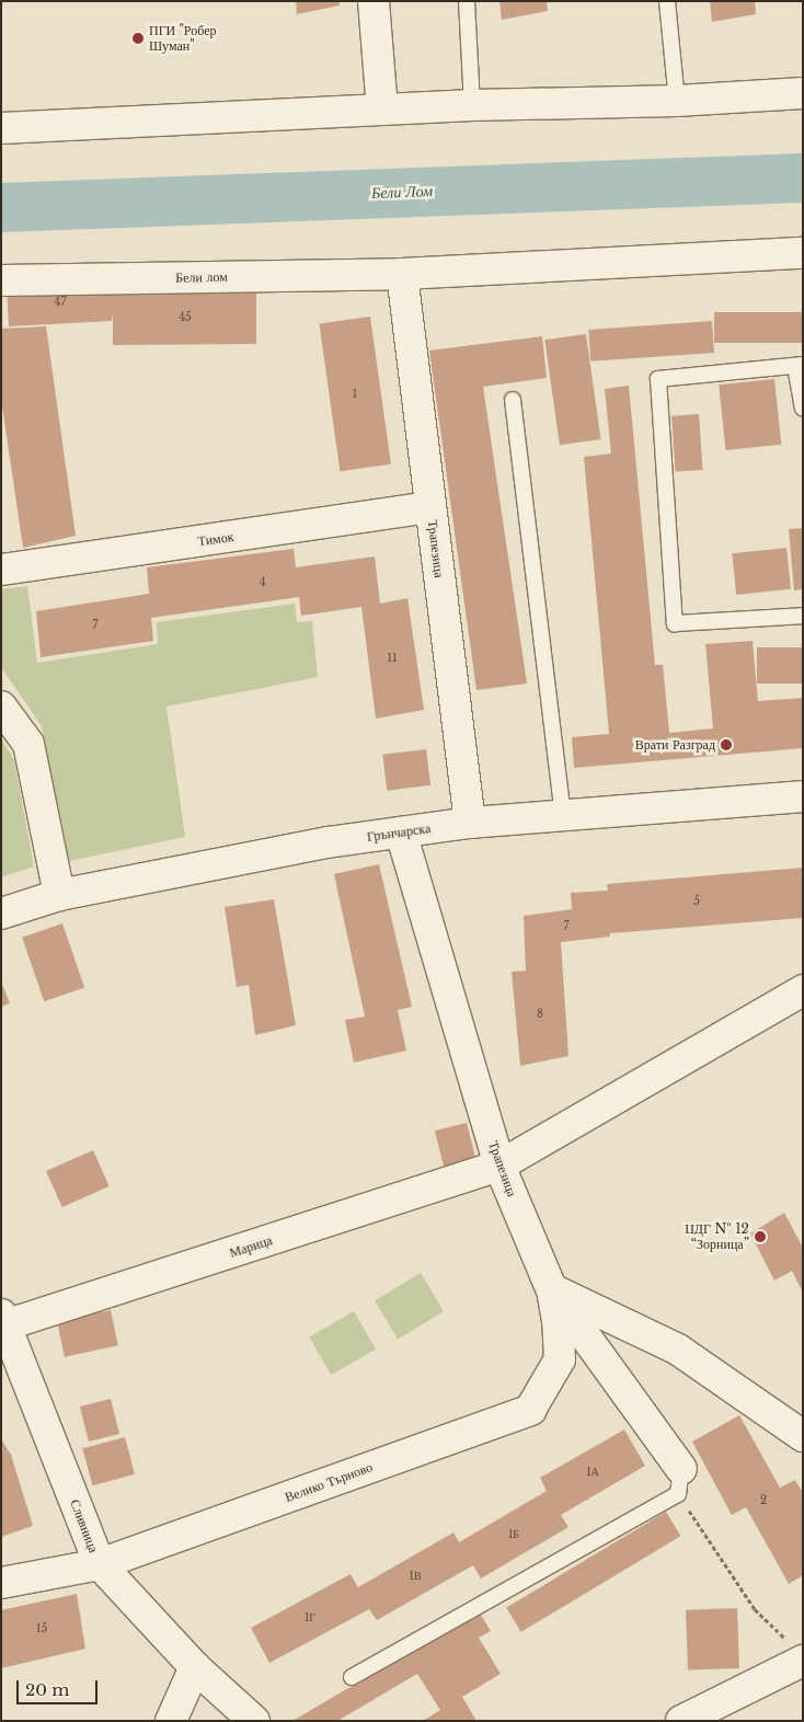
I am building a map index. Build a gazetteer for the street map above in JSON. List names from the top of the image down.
{
  "streets": {
    "street": [
      "Бели лом",
      "Тимок",
      "Трапезица",
      "Грънчарска",
      "Марица",
      "Велико Търново",
      "Сливница"
    ]
  },
  "crossings": [
    ["Бели лом", "Трапезица"],
    ["Тимок", "Трапезица"],
    ["Трапезица", "Грънчарска"],
    ["Трапезица", "Марица"],
    ["Трапезица", "Велико Търново"],
    ["Марица", "Сливница"],
    ["Велико Търново", "Сливница"]
  ],
  "water": ["Бели Лом"],
  "places": ["ПГИ \"Робер Шуман\"", "Врати Разград", "ЦДГ № 12 “Зорница”"],
  "house_numbers": [
    "47",
    "45",
    "1",
    "4",
    "7",
    "11",
    "5",
    "7",
    "8",
    "1А",
    "2",
    "1Б",
    "1В",
    "1Г",
    "15"
  ],
  "scale_bar": "20 m"
}
